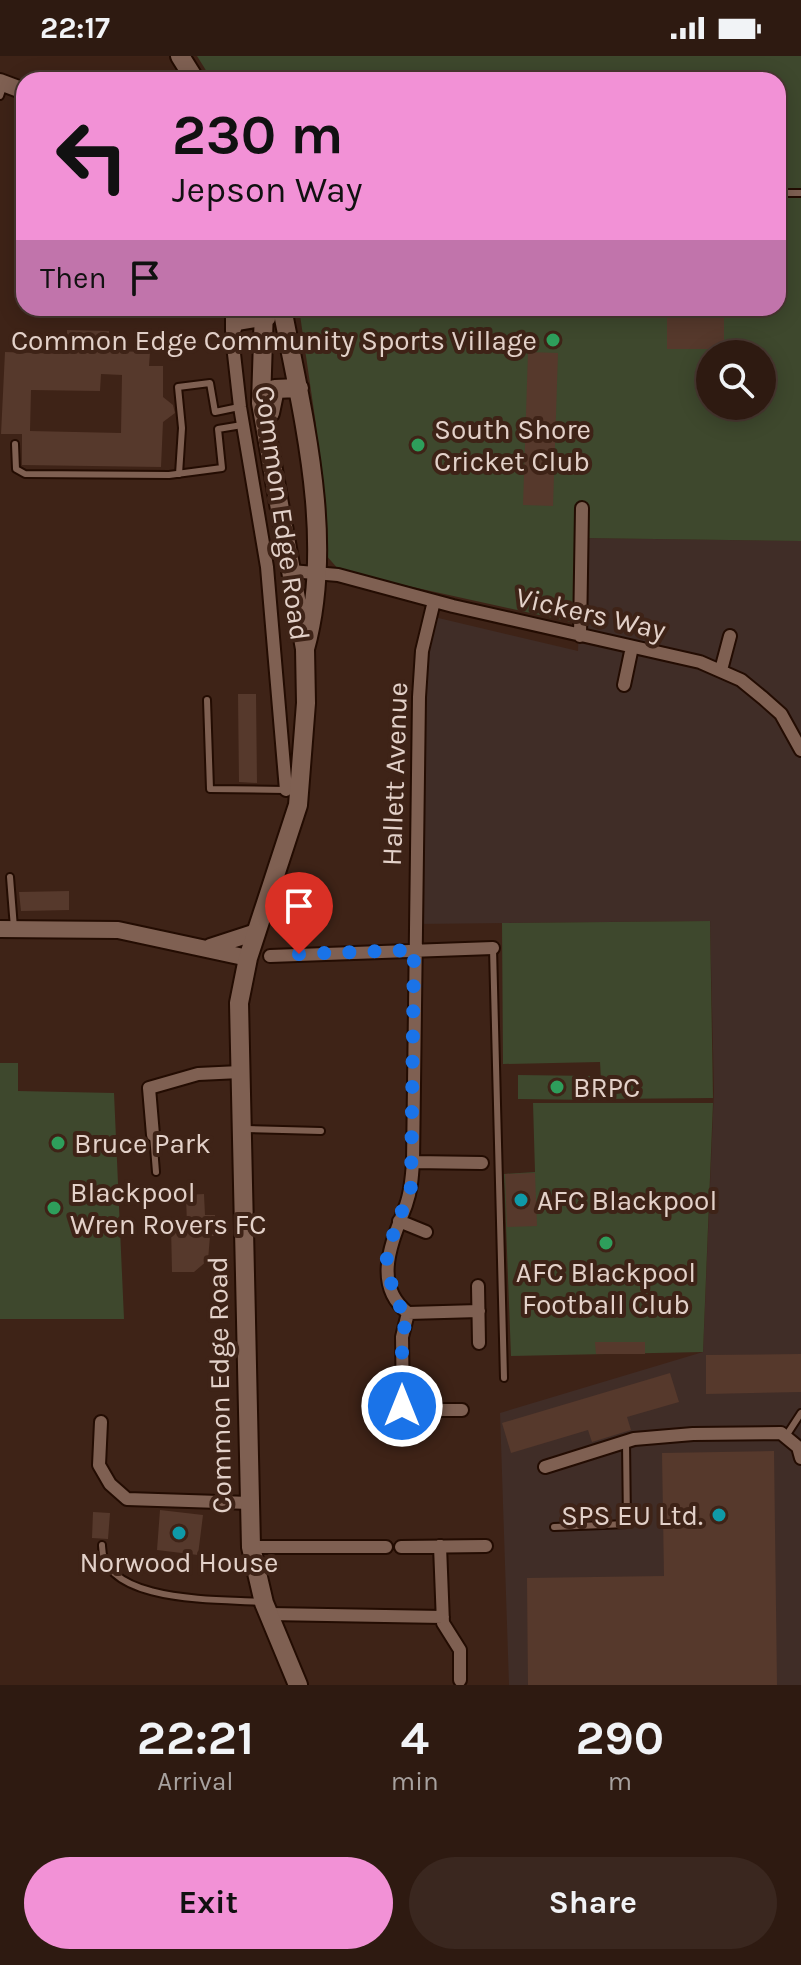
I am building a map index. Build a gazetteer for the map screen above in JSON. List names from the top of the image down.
{
  "streets": {
    "main road": ["Common Edge Road"],
    "street": ["Vickers Way", "Hallett Avenue"]
  },
  "crossings": [
    ["Common Edge Road", "Vickers Way"],
    ["Vickers Way", "Hallett Avenue"]
  ],
  "places": [
    "Common Edge Community Sports Village",
    "South Shore Cricket Club",
    "BRPC",
    "Bruce Park",
    "AFC Blackpool",
    "Blackpool Wren Rovers FC",
    "AFC Blackpool Football Club",
    "SPS EU Ltd.",
    "Norwood House"
  ],
  "page": {
    "status": "22:17",
    "turn": ["230 m", "Jepson Way"],
    "then": "Then",
    "eta": [
      "22:21",
      "Arrival",
      "4",
      "min",
      "290",
      "m"
    ],
    "buttons": ["Exit", "Share"]
  }
}
